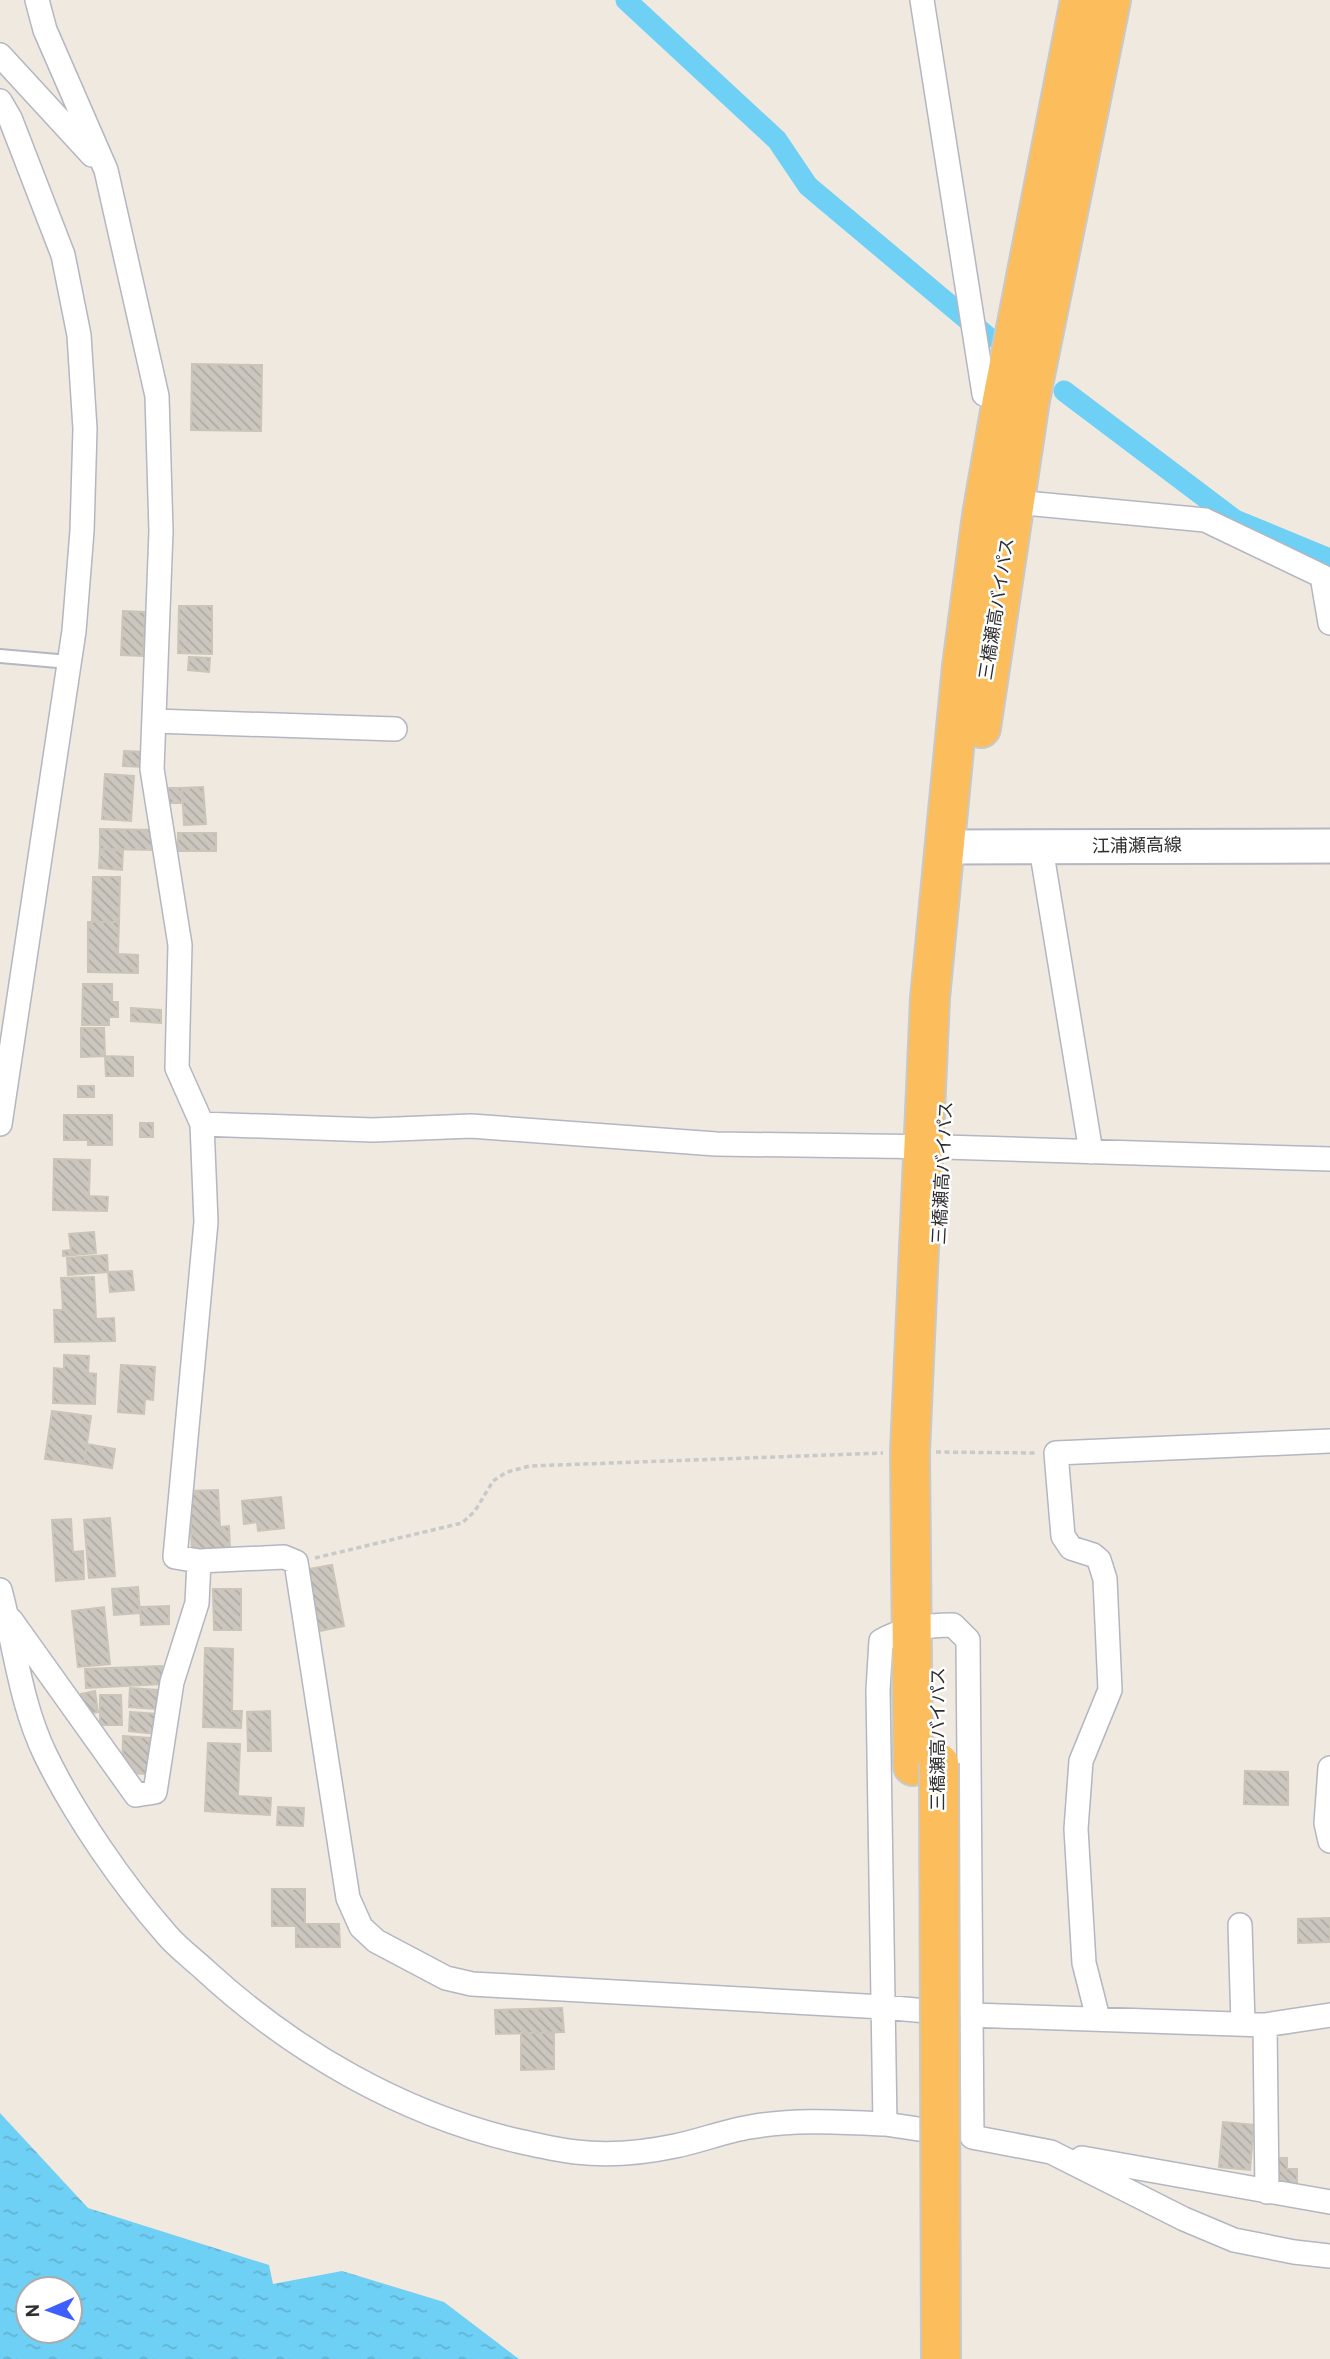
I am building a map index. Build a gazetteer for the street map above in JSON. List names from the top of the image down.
{
  "streets": {
    "highway": ["三橋瀬高バイパス"],
    "main road": ["江浦瀬高線"]
  },
  "crossings": [
    ["三橋瀬高バイパス", "江浦瀬高線"]
  ],
  "north": "left"
}
